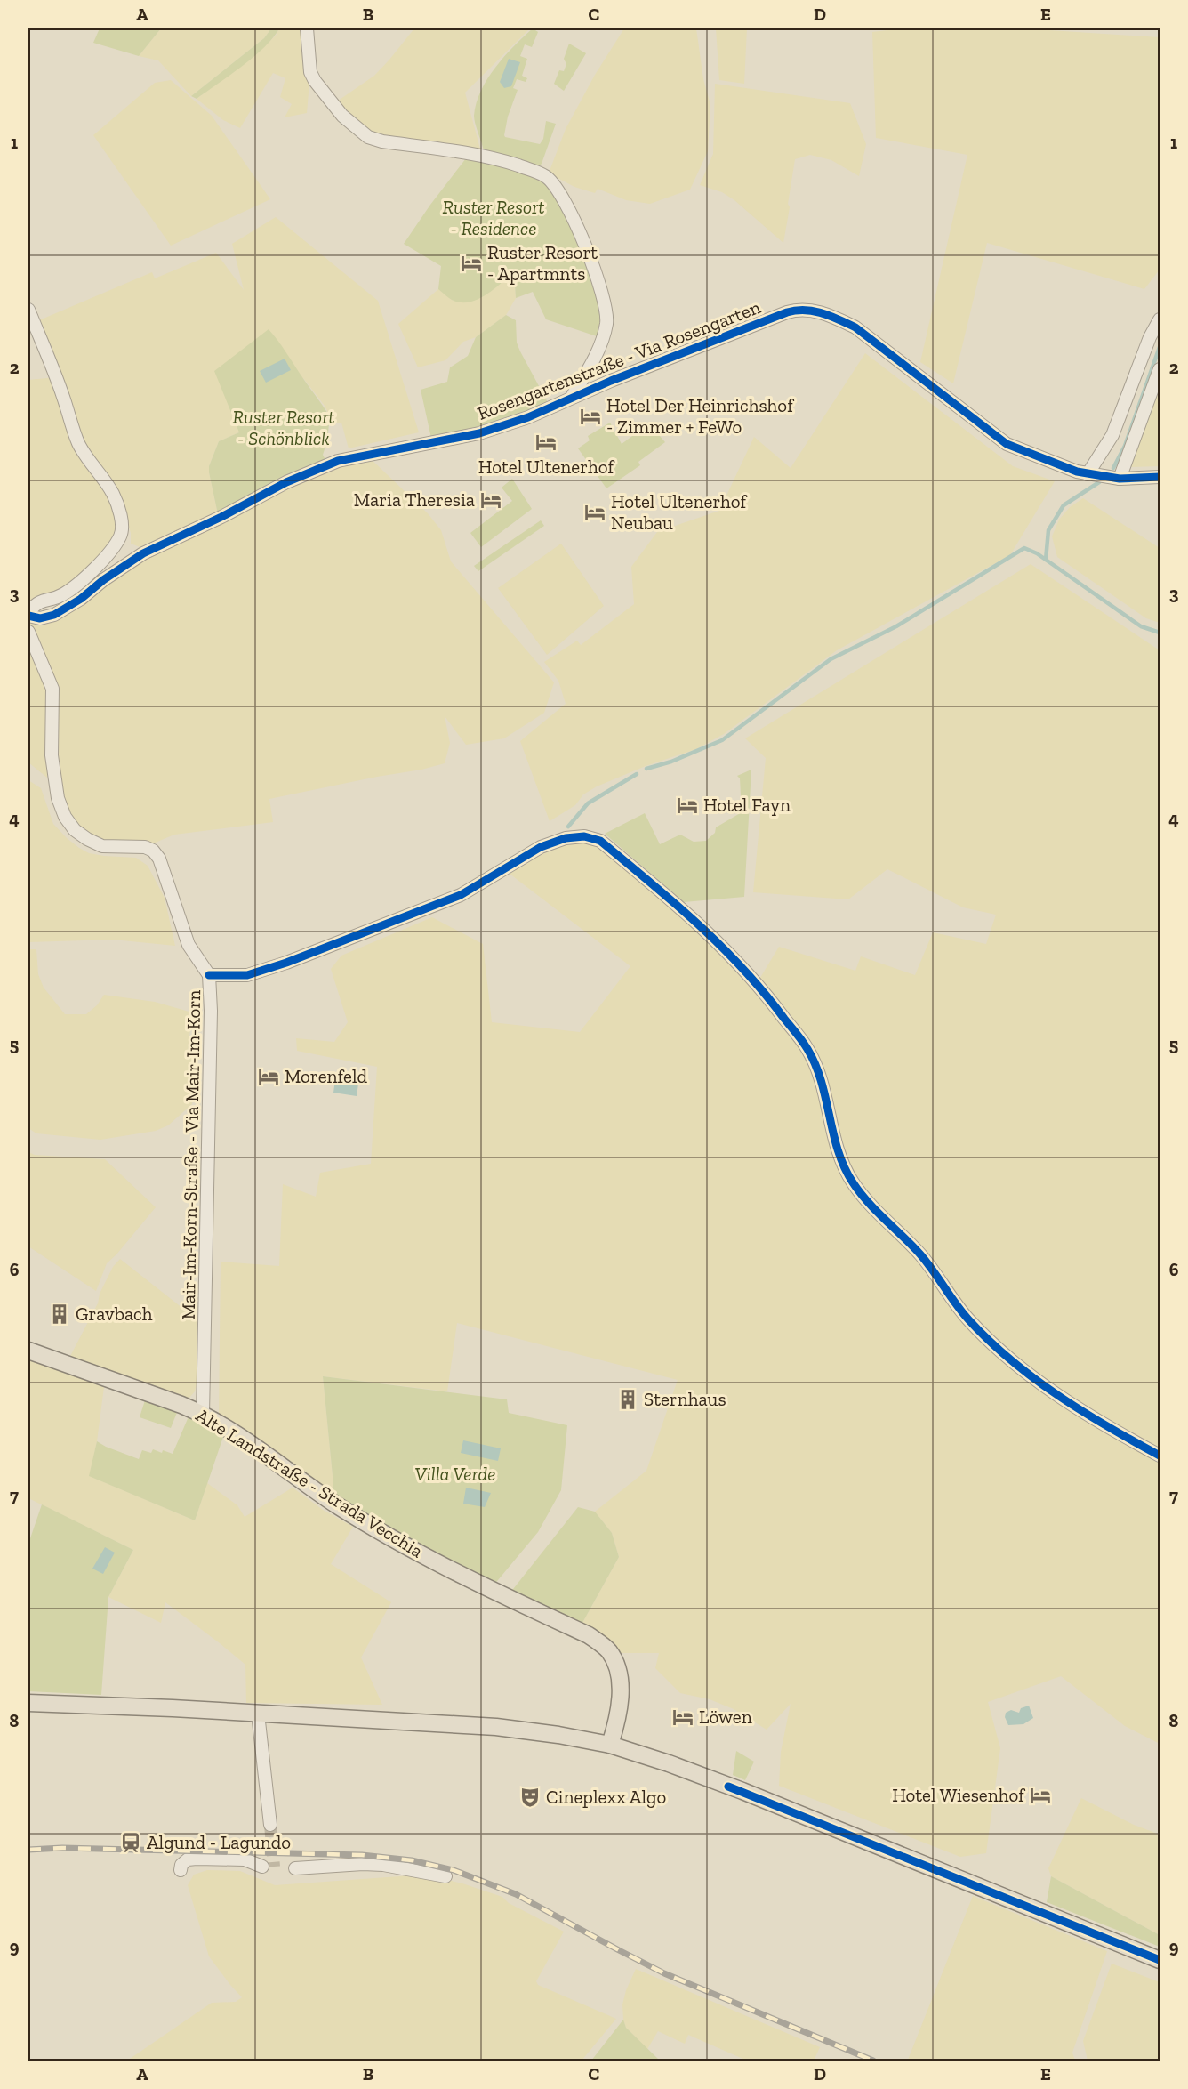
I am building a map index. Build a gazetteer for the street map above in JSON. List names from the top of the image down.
{
  "streets": {
    "main road": ["Alte Landstraße - Strada Vecchia"],
    "street": ["Rosengartenstraße - Via Rosengarten", "Mair-Im-Korn-Straße - Via Mair-Im-Korn"]
  },
  "crossings": [
    ["Mair-Im-Korn-Straße - Via Mair-Im-Korn", "Alte Landstraße - Strada Vecchia"]
  ],
  "parks": ["Ruster Resort - Residence", "Ruster Resort - Schönblick", "Villa Verde"],
  "places": {
    "hotel": [
      "Ruster Resort - Apartmnts",
      "Hotel Der Heinrichshof - Zimmer + FeWo",
      "Hotel Ultenerhof",
      "Maria Theresia",
      "Hotel Ultenerhof Neubau",
      "Hotel Fayn",
      "Morenfeld",
      "Löwen",
      "Hotel Wiesenhof"
    ],
    "building": ["Gravbach", "Sternhaus"],
    "theatre": ["Cineplexx Algo"],
    "station": ["Algund - Lagundo"]
  },
  "grid": {
    "columns": [
      "A",
      "B",
      "C",
      "D",
      "E"
    ],
    "rows": [
      "1",
      "2",
      "3",
      "4",
      "5",
      "6",
      "7",
      "8",
      "9"
    ]
  }
}
